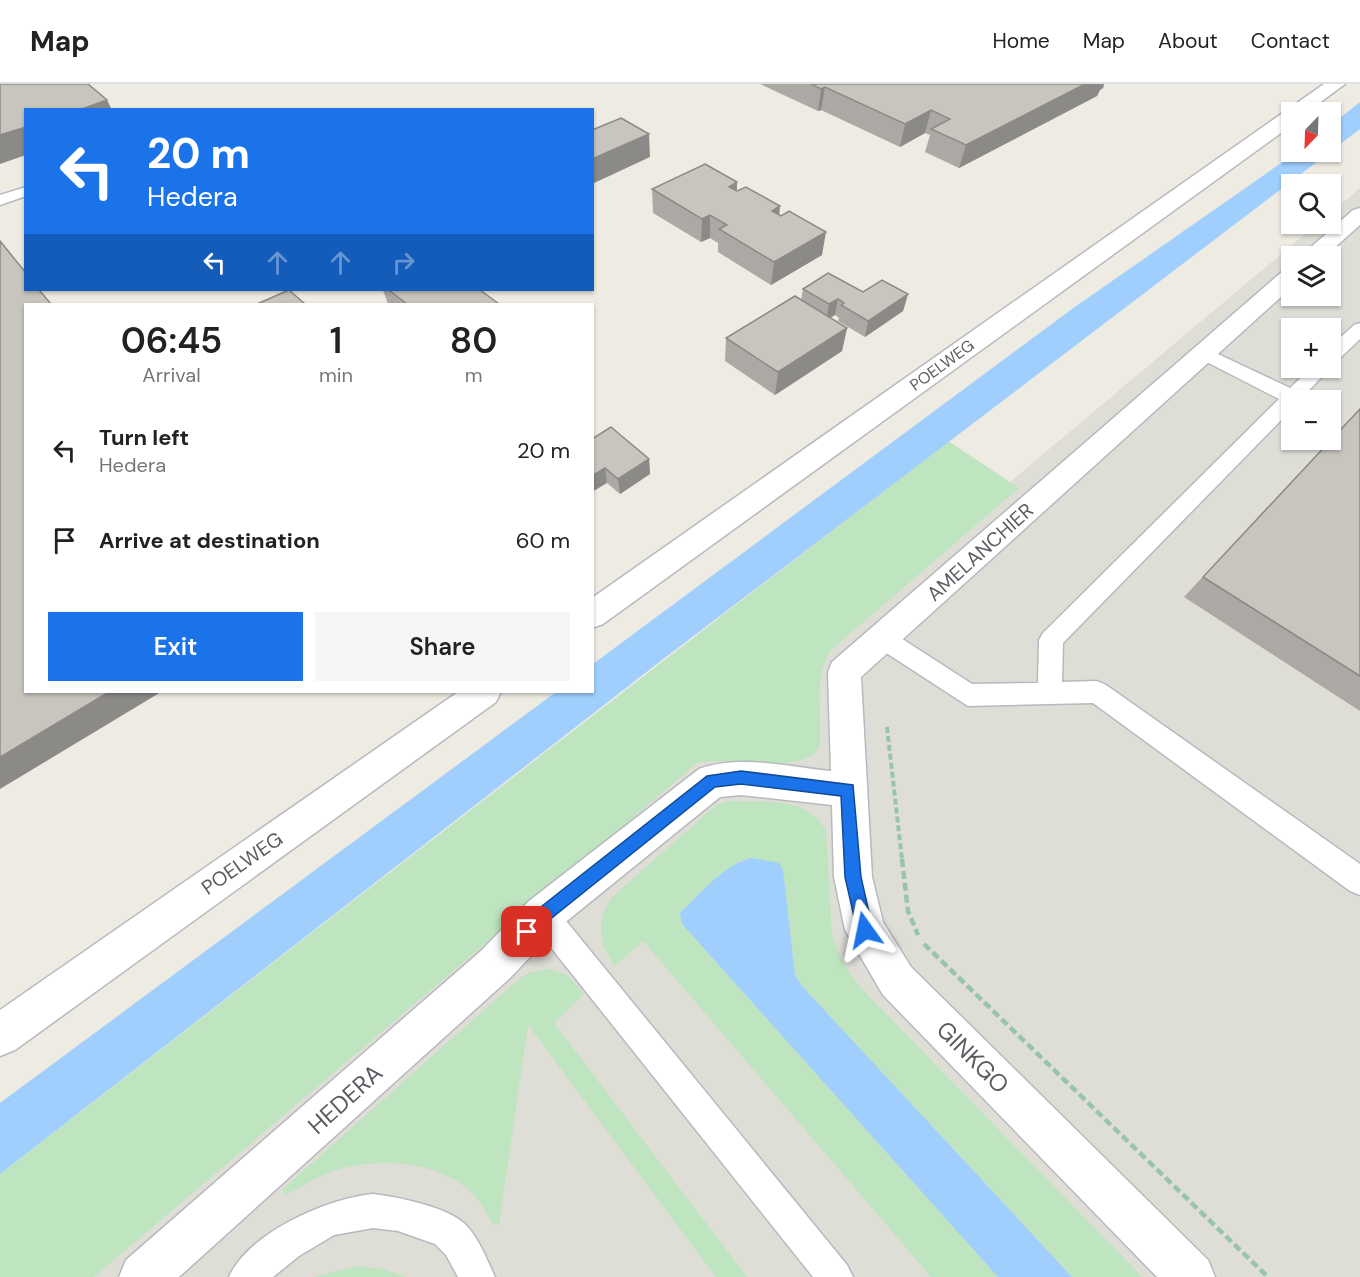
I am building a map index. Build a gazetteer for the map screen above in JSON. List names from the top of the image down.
{
  "streets": {
    "street": [
      "POELWEG",
      "AMELANCHIER",
      "GINKGO",
      "HEDERA"
    ]
  },
  "crossings": [
    ["AMELANCHIER", "GINKGO"],
    ["AMELANCHIER", "HEDERA"],
    ["GINKGO", "HEDERA"]
  ],
  "north": "bottom left",
  "page": {
    "header": "Map",
    "nav": [
      "Home",
      "Map",
      "About",
      "Contact"
    ],
    "map_buttons": ["+", "−"],
    "turn": ["20 m", "Hedera"],
    "eta": [
      "06:45",
      "Arrival",
      "1",
      "min",
      "80",
      "m"
    ],
    "list": [
      {
        "name": "Turn left",
        "note": "Hedera",
        "value": "20 m"
      },
      {
        "name": "Arrive at destination",
        "value": "60 m"
      }
    ],
    "buttons": ["Exit", "Share"]
  }
}
